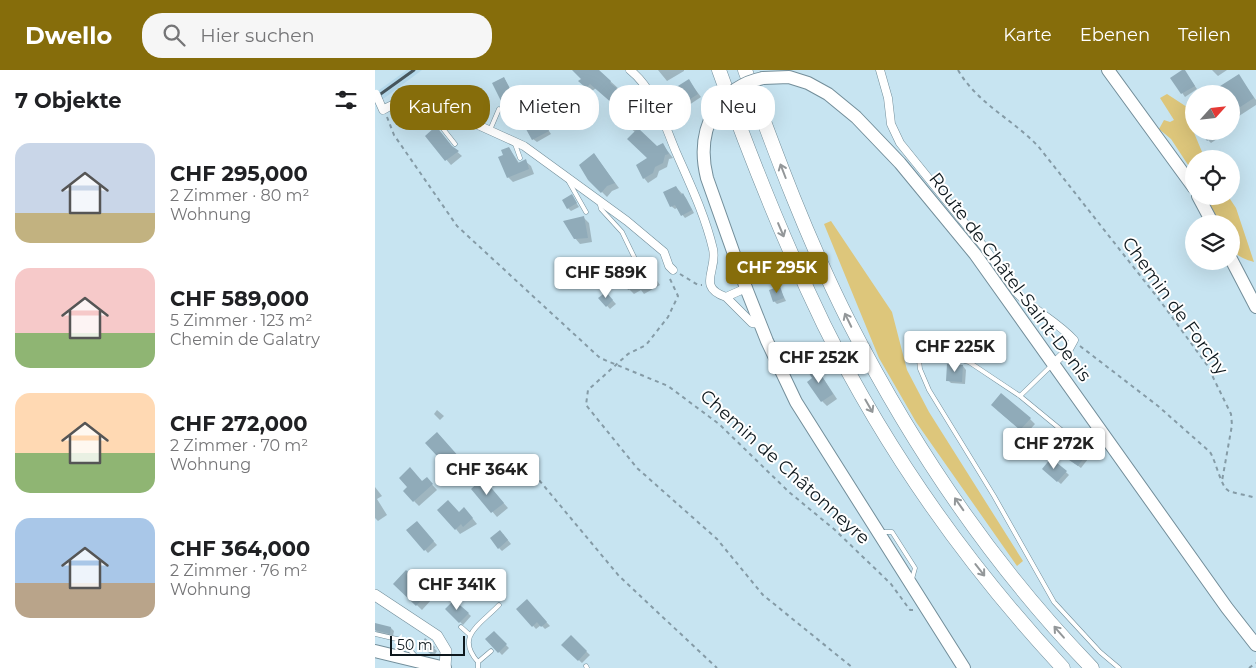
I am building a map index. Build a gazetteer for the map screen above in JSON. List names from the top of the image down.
{
  "streets": {
    "main road": ["Route de Châtel-Saint-Denis"],
    "path": ["Chemin de Forchy", "Chemin de Châtonneyre"]
  },
  "crossings": [
    ["Route de Châtel-Saint-Denis", "Chemin de Châtonneyre"]
  ],
  "scale_bar": "50 m",
  "north": "top right",
  "page": {
    "header": "Dwello",
    "search": "Hier suchen",
    "nav": ["Karte", "Ebenen", "Teilen"],
    "heading": "7 Objekte",
    "chip": [
      "Kaufen",
      "Mieten",
      "Filter",
      "Neu"
    ],
    "list": [
      {
        "name": "CHF 295,000",
        "note": "2 Zimmer · 80 m² · Wohnung"
      },
      {
        "name": "CHF 589,000",
        "note": "5 Zimmer · 123 m² · Chemin de Galatry"
      },
      {
        "name": "CHF 272,000",
        "note": "2 Zimmer · 70 m² · Wohnung"
      },
      {
        "name": "CHF 364,000",
        "note": "2 Zimmer · 76 m² · Wohnung"
      }
    ],
    "price": [
      "CHF 295K",
      "CHF 589K",
      "CHF 225K",
      "CHF 252K",
      "CHF 272K",
      "CHF 364K",
      "CHF 341K"
    ],
    "scale": "50 m"
  }
}
